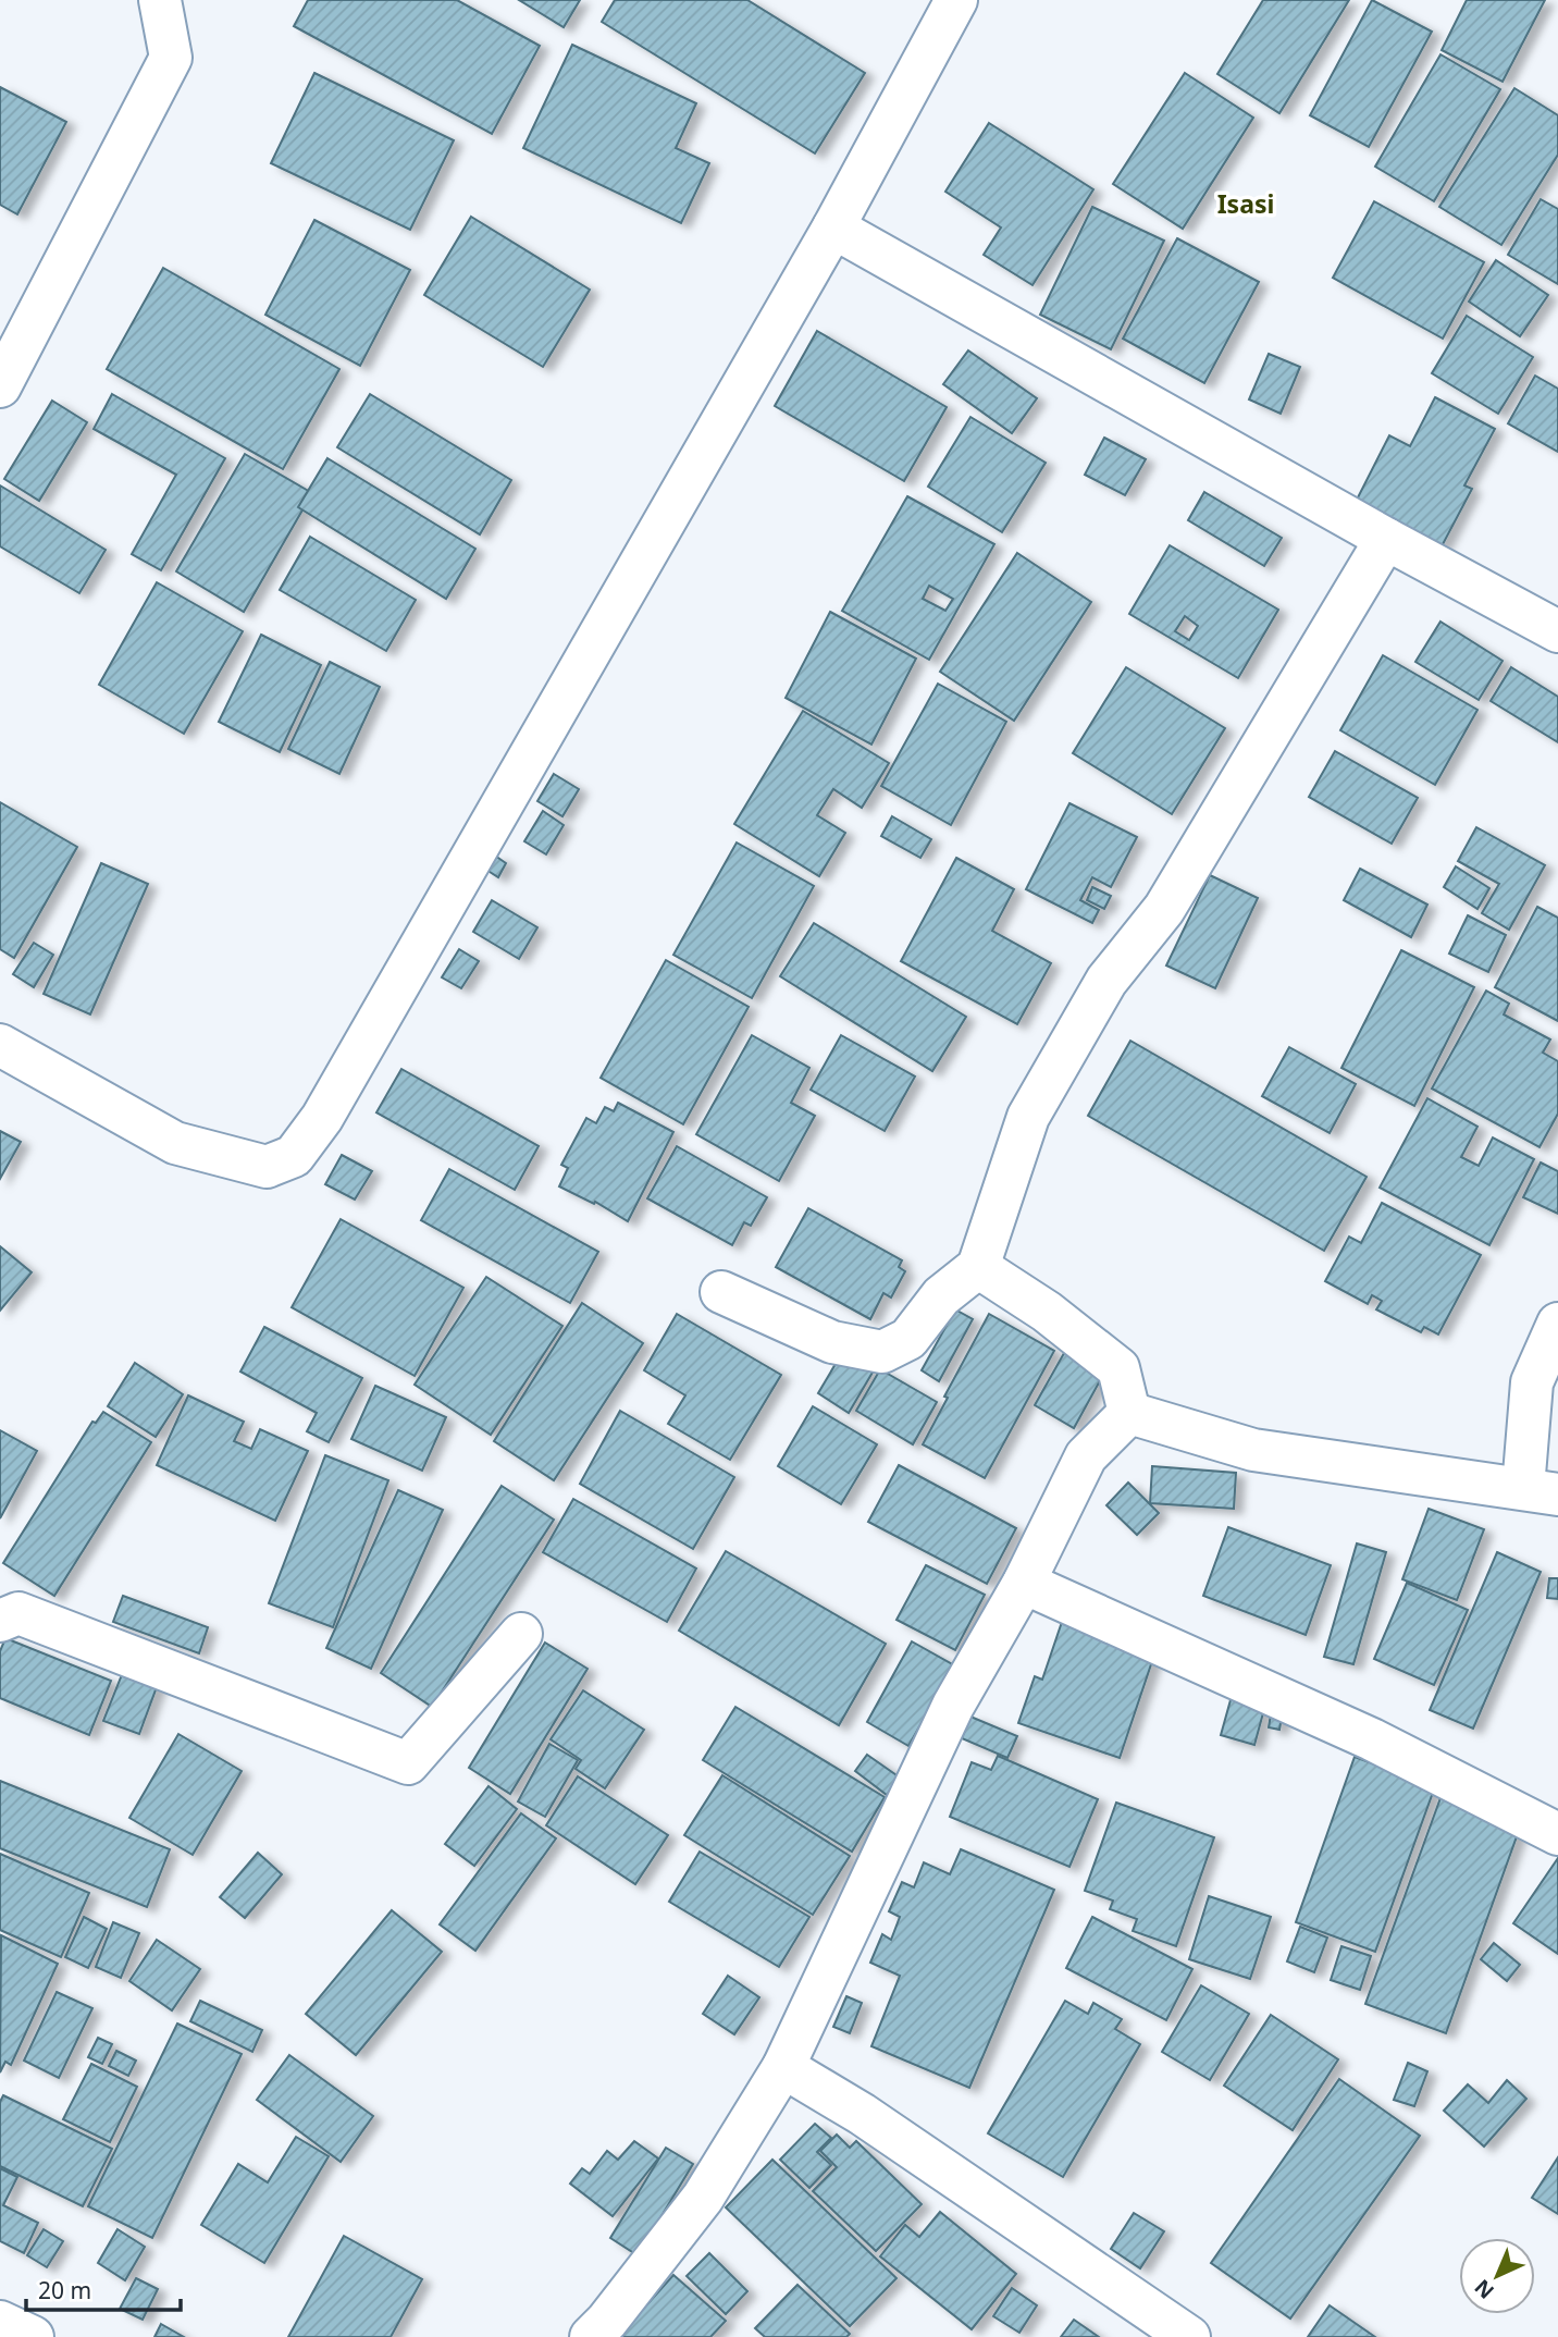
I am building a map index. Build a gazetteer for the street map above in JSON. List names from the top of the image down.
{
  "districts": ["Isasi"],
  "scale_bar": "20 m",
  "north": "bottom left"
}
